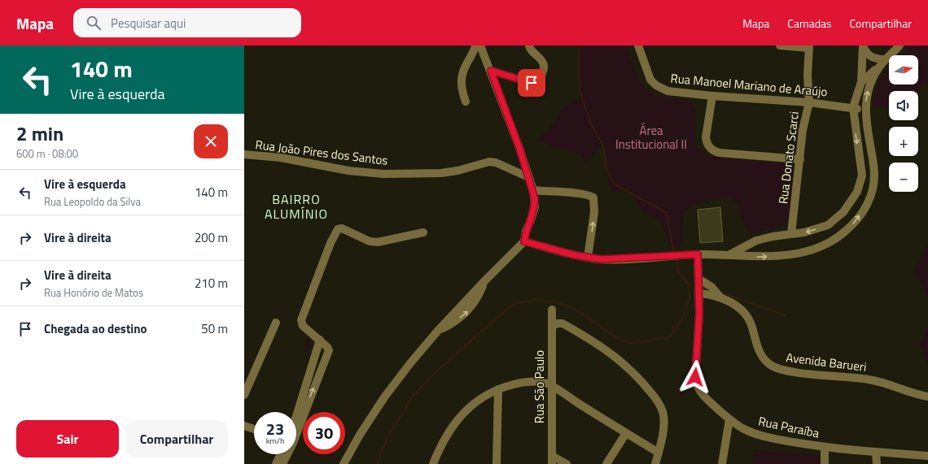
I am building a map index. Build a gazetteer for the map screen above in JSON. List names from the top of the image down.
{
  "streets": {
    "street": [
      "Rua Manoel Mariano de Araújo",
      "Rua João Pires dos Santos",
      "Rua Donato Scarci",
      "Avenida Barueri",
      "Rua São Paulo",
      "Rua Paraíba"
    ]
  },
  "crossings": [
    ["Rua Manoel Mariano de Araújo", "Rua Donato Scarci"],
    ["Avenida Barueri", "Rua Paraíba"]
  ],
  "districts": ["BAIRRO ALUMÍNIO"],
  "parks": ["Área Institucional II"],
  "north": "right",
  "page": {
    "header": "Mapa",
    "search": "Pesquisar aqui",
    "nav": ["Mapa", "Camadas", "Compartilhar"],
    "turn": ["140 m", "Vire à esquerda"],
    "map_buttons": ["+", "−"],
    "heading": ["2 min", "600 m · 08:00"],
    "list": [
      {
        "name": "Vire à esquerda",
        "note": "Rua Leopoldo da Silva",
        "value": "140 m"
      },
      {
        "name": "Vire à direita",
        "value": "200 m"
      },
      {
        "name": "Vire à direita",
        "note": "Rua Honório de Matos",
        "value": "210 m"
      },
      {
        "name": "Chegada ao destino",
        "value": "50 m"
      }
    ],
    "speed": "23 km/h",
    "limit": "30",
    "buttons": ["Sair", "Compartilhar"]
  }
}
